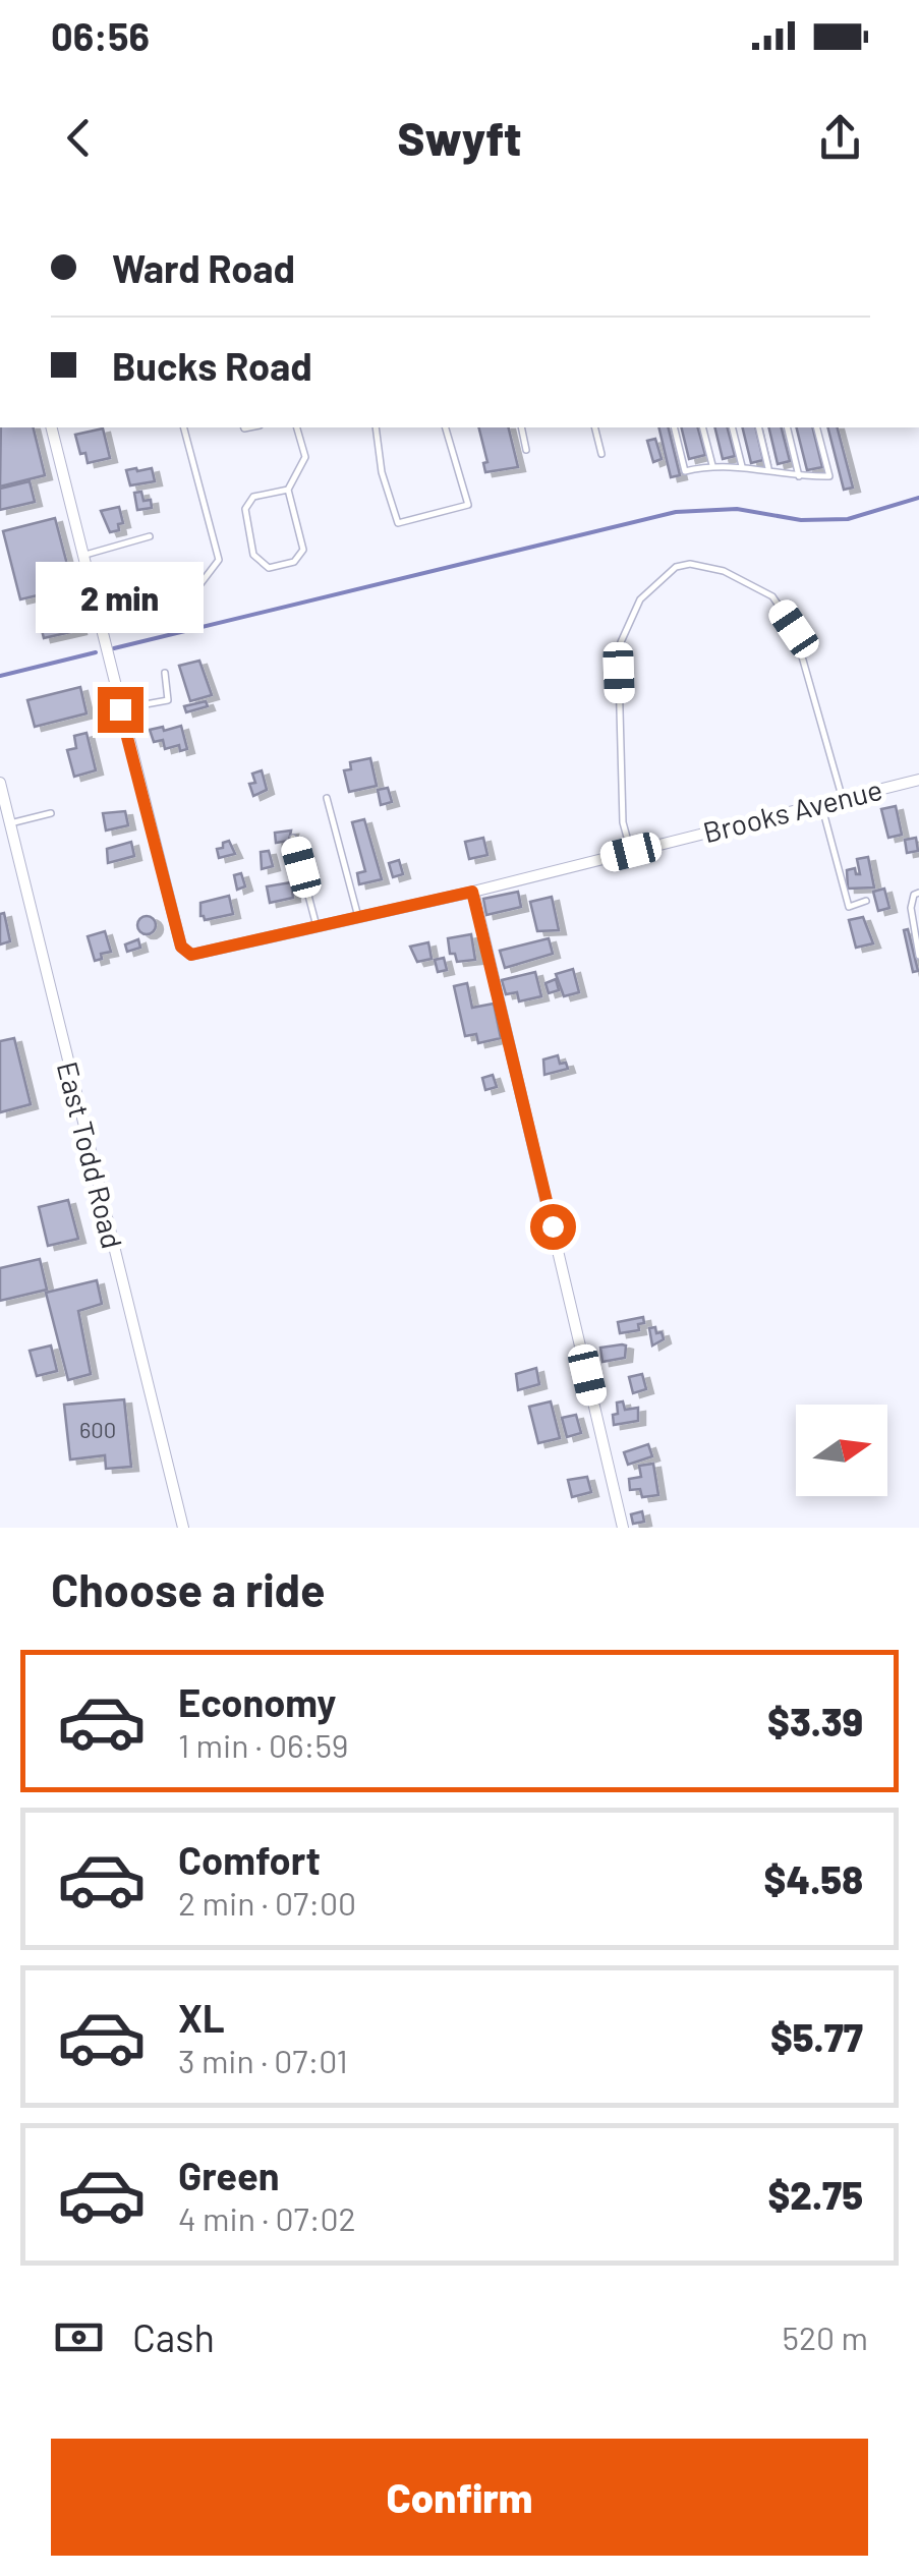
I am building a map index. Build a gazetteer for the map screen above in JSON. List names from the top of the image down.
{
  "streets": {
    "street": ["Brooks Avenue", "East Todd Road"]
  },
  "house_numbers": ["600"],
  "north": "right",
  "page": {
    "status": "06:56",
    "header": "Swyft",
    "banner": ["Ward Road", "Bucks Road"],
    "bubble": "2 min",
    "heading": "Choose a ride",
    "list": [
      {
        "name": "Economy",
        "note": "1 min · 06:59",
        "value": "$3.39"
      },
      {
        "name": "Comfort",
        "note": "2 min · 07:00",
        "value": "$4.58"
      },
      {
        "name": "XL",
        "note": "3 min · 07:01",
        "value": "$5.77"
      },
      {
        "name": "Green",
        "note": "4 min · 07:02",
        "value": "$2.75"
      }
    ],
    "pay": ["Cash", "520 m"],
    "buttons": "Confirm"
  }
}
